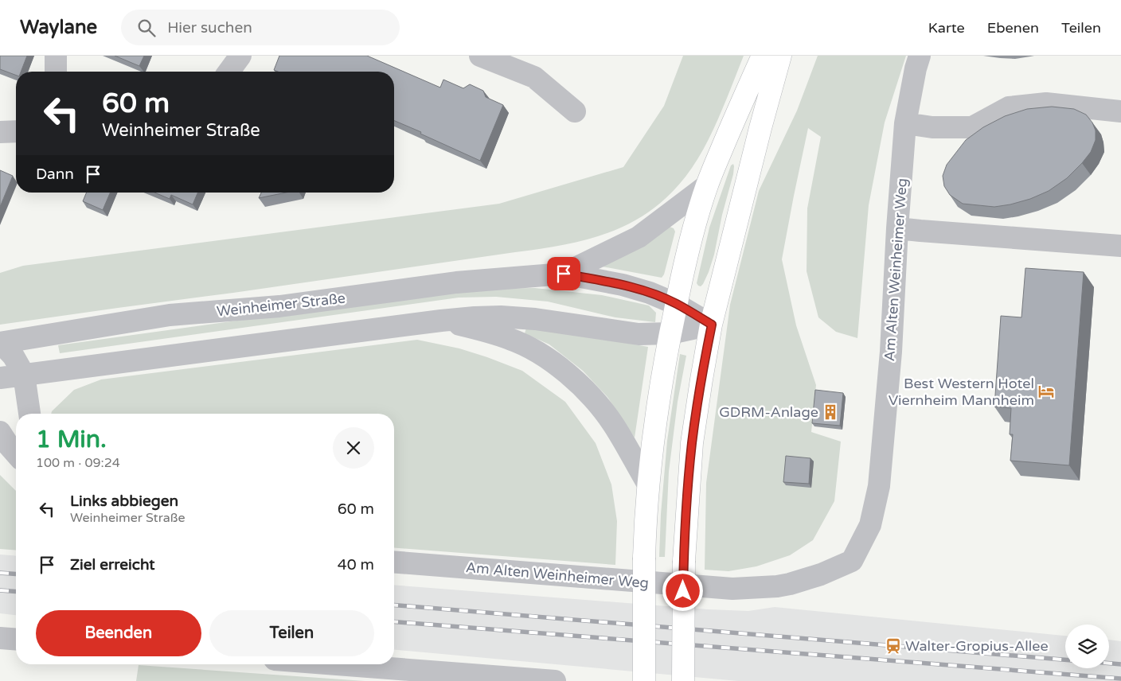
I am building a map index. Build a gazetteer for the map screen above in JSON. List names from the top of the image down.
{
  "streets": {
    "street": ["Am Alten Weinheimer Weg", "Weinheimer Straße"]
  },
  "places": {
    "hotel": ["Best Western Hotel Viernheim Mannheim"],
    "building": ["GDRM-Anlage"],
    "station": ["Walter-Gropius-Allee"]
  },
  "page": {
    "header": "Waylane",
    "search": "Hier suchen",
    "nav": ["Karte", "Ebenen", "Teilen"],
    "turn": ["60 m", "Weinheimer Straße"],
    "then": "Dann",
    "heading": ["1 Min.", "100 m · 09:24"],
    "list": [
      {
        "name": "Links abbiegen",
        "note": "Weinheimer Straße",
        "value": "60 m"
      },
      {
        "name": "Ziel erreicht",
        "value": "40 m"
      }
    ],
    "buttons": ["Beenden", "Teilen"]
  }
}
